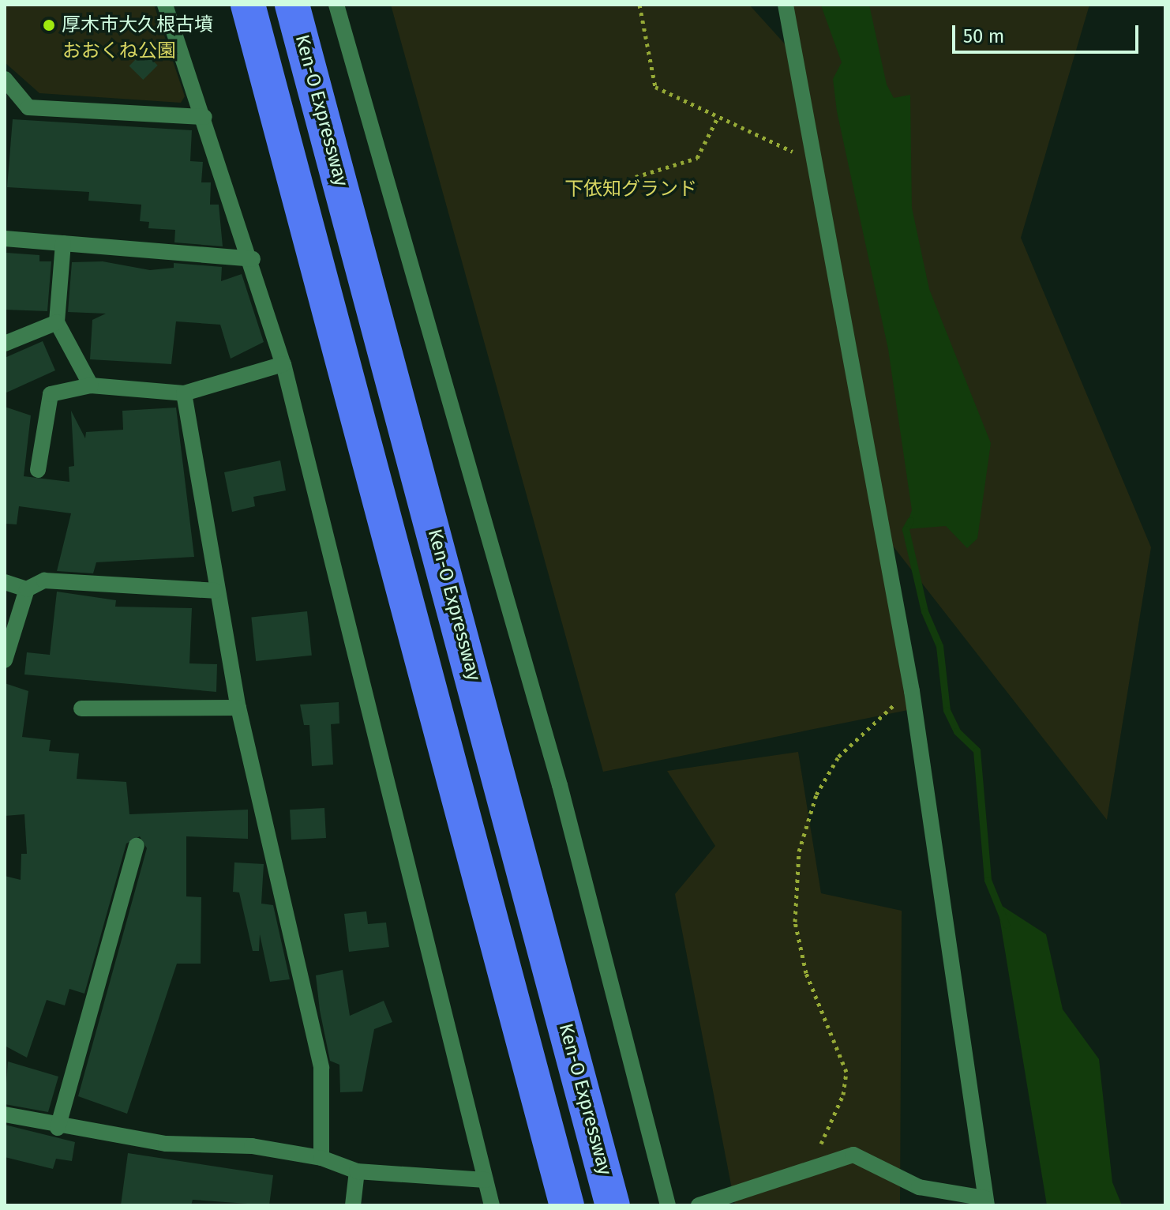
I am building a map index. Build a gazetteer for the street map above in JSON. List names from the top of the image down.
{
  "streets": {
    "highway": ["Ken-O Expressway"]
  },
  "parks": ["おおくね公園", "下依知グランド"],
  "places": ["厚木市大久根古墳"],
  "scale_bar": "50 m"
}
